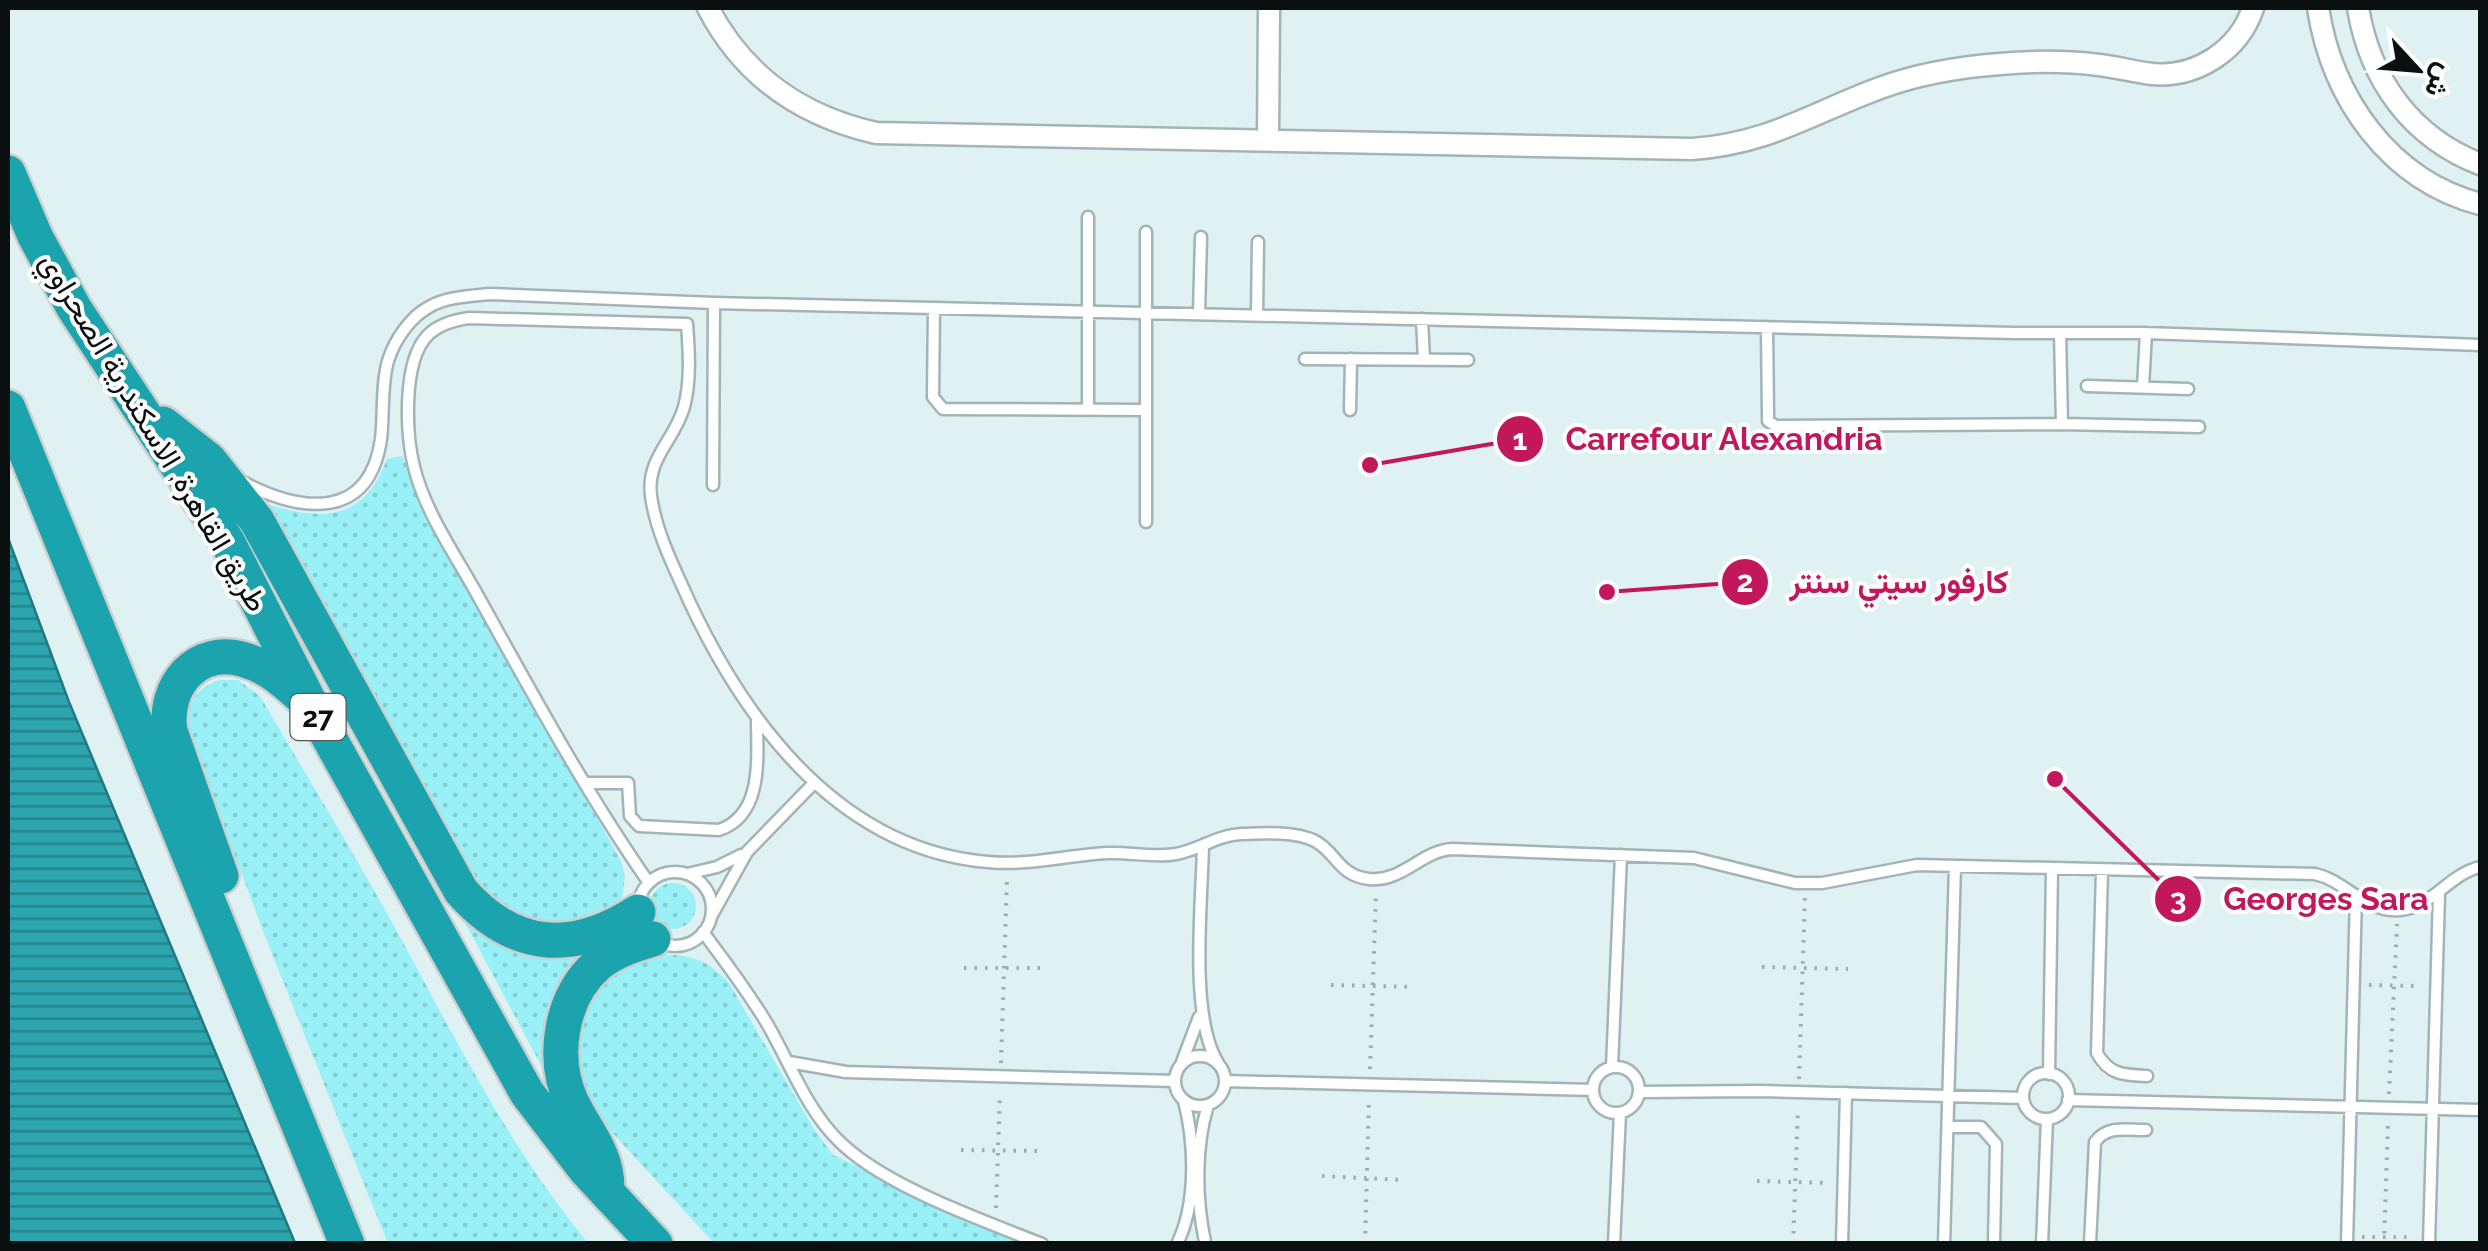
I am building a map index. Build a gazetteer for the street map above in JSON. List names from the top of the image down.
{
  "streets": {
    "highway": ["طريق القاهرة, الاسكندرية الصحراوي", "27"]
  },
  "crossings": [
    ["طريق القاهرة, الاسكندرية الصحراوي", "27"]
  ],
  "places": ["Carrefour Alexandria", "كارفور سيتي سنتر", "Georges Sara"],
  "north": "bottom right"
}
